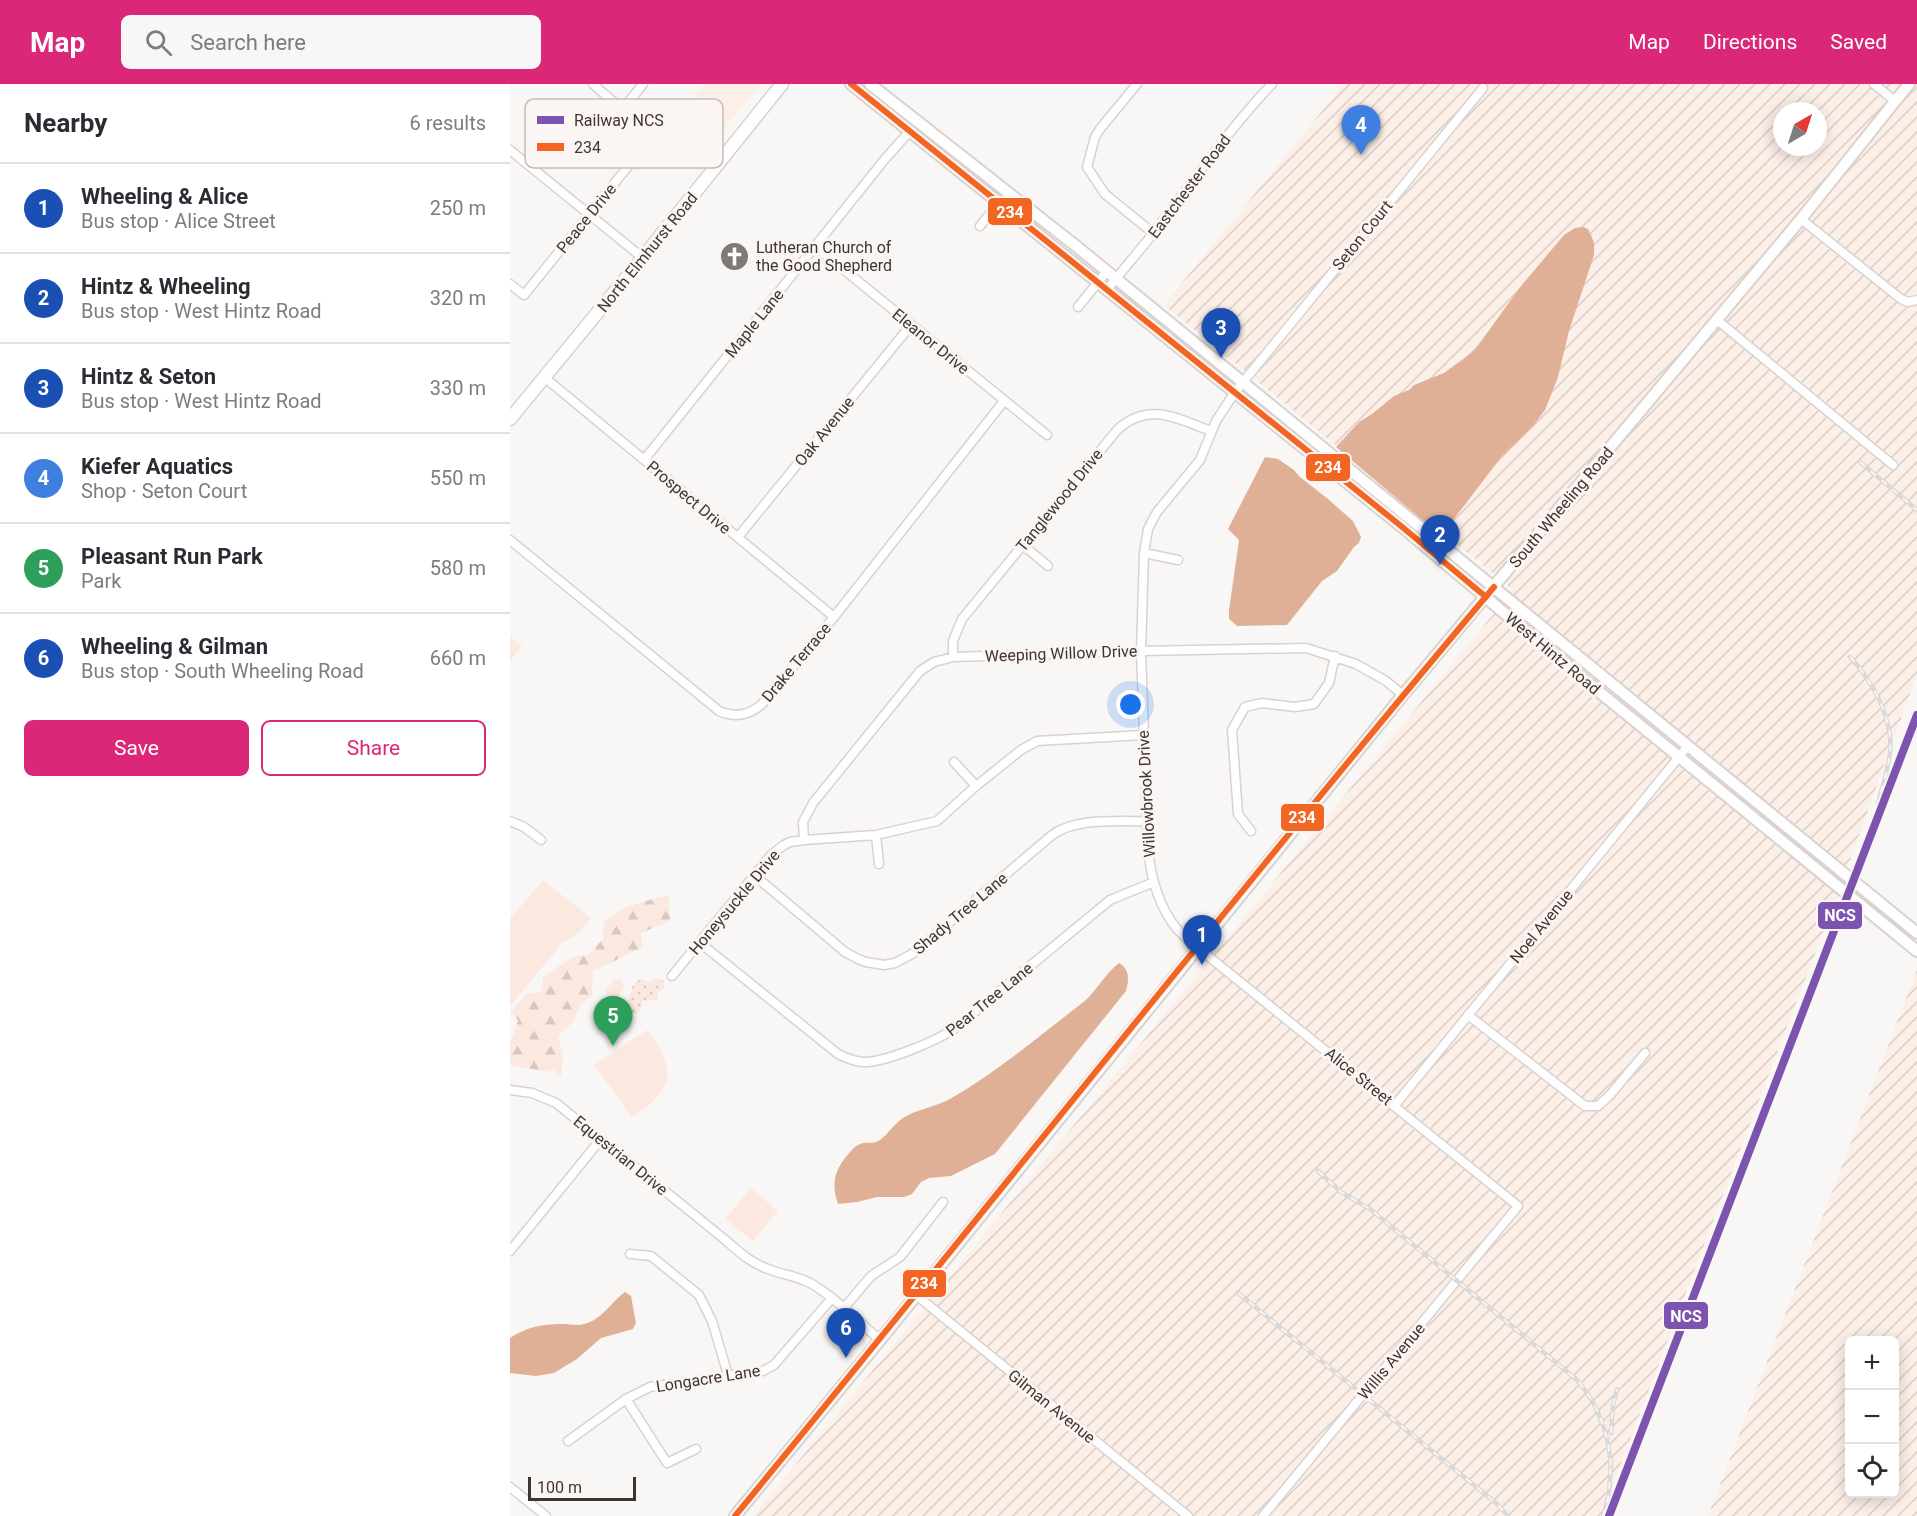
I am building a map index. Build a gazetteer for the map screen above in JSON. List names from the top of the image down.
{
  "streets": {
    "main road": ["North Elmhurst Road", "South Wheeling Road", "West Hintz Road"],
    "street": [
      "Eastchester Road",
      "Peace Drive",
      "Seton Court",
      "Maple Lane",
      "Eleanor Drive",
      "Oak Avenue",
      "Prospect Drive",
      "Tanglewood Drive",
      "Weeping Willow Drive",
      "Drake Terrace",
      "Willowbrook Drive",
      "Honeysuckle Drive",
      "Shady Tree Lane",
      "Noel Avenue",
      "Pear Tree Lane",
      "Alice Street",
      "Equestrian Drive",
      "Willis Avenue",
      "Longacre Lane",
      "Gilman Avenue"
    ]
  },
  "crossings": [
    ["Eastchester Road", "West Hintz Road"],
    ["Seton Court", "West Hintz Road"],
    ["Seton Court", "Willowbrook Drive"],
    ["North Elmhurst Road", "Prospect Drive"],
    ["Maple Lane", "Eleanor Drive"],
    ["Maple Lane", "Prospect Drive"],
    ["Maple Lane", "West Hintz Road"],
    ["Eleanor Drive", "Oak Avenue"],
    ["Eleanor Drive", "Drake Terrace"],
    ["Oak Avenue", "Prospect Drive"],
    ["Prospect Drive", "Drake Terrace"],
    ["Tanglewood Drive", "Weeping Willow Drive"],
    ["Tanglewood Drive", "Willowbrook Drive"],
    ["South Wheeling Road", "Weeping Willow Drive"],
    ["South Wheeling Road", "West Hintz Road"],
    ["South Wheeling Road", "Willowbrook Drive"],
    ["South Wheeling Road", "Alice Street"],
    ["South Wheeling Road", "Equestrian Drive"],
    ["South Wheeling Road", "Gilman Avenue"],
    ["Weeping Willow Drive", "Willowbrook Drive"],
    ["Weeping Willow Drive", "Honeysuckle Drive"],
    ["West Hintz Road", "Willowbrook Drive"],
    ["West Hintz Road", "Noel Avenue"],
    ["Willowbrook Drive", "Honeysuckle Drive"],
    ["Willowbrook Drive", "Shady Tree Lane"],
    ["Willowbrook Drive", "Pear Tree Lane"],
    ["Willowbrook Drive", "Alice Street"],
    ["Honeysuckle Drive", "Shady Tree Lane"],
    ["Honeysuckle Drive", "Pear Tree Lane"],
    ["Noel Avenue", "Alice Street"],
    ["Alice Street", "Willis Avenue"],
    ["Equestrian Drive", "Longacre Lane"]
  ],
  "places": {
    "church": ["Lutheran Church of the Good Shepherd"]
  },
  "lines": ["transit line 234", "rail line NCS"],
  "legend": ["Railway NCS", "234"],
  "scale_bar": "100 m",
  "north": "top right",
  "page": {
    "header": "Map",
    "search": "Search here",
    "nav": ["Map", "Directions", "Saved"],
    "heading": ["Nearby", "6 results"],
    "pins": [
      "4",
      "3",
      "2",
      "1",
      "5",
      "6"
    ],
    "list": [
      {
        "mark": "1",
        "name": "Wheeling & Alice",
        "note": "Bus stop · Alice Street",
        "value": "250 m"
      },
      {
        "mark": "2",
        "name": "Hintz & Wheeling",
        "note": "Bus stop · West Hintz Road",
        "value": "320 m"
      },
      {
        "mark": "3",
        "name": "Hintz & Seton",
        "note": "Bus stop · West Hintz Road",
        "value": "330 m"
      },
      {
        "mark": "4",
        "name": "Kiefer Aquatics",
        "note": "Shop · Seton Court",
        "value": "550 m"
      },
      {
        "mark": "5",
        "name": "Pleasant Run Park",
        "note": "Park",
        "value": "580 m"
      },
      {
        "mark": "6",
        "name": "Wheeling & Gilman",
        "note": "Bus stop · South Wheeling Road",
        "value": "660 m"
      }
    ],
    "buttons": ["Save", "Share"],
    "map_buttons": ["+", "−"],
    "scale": "100 m"
  }
}
